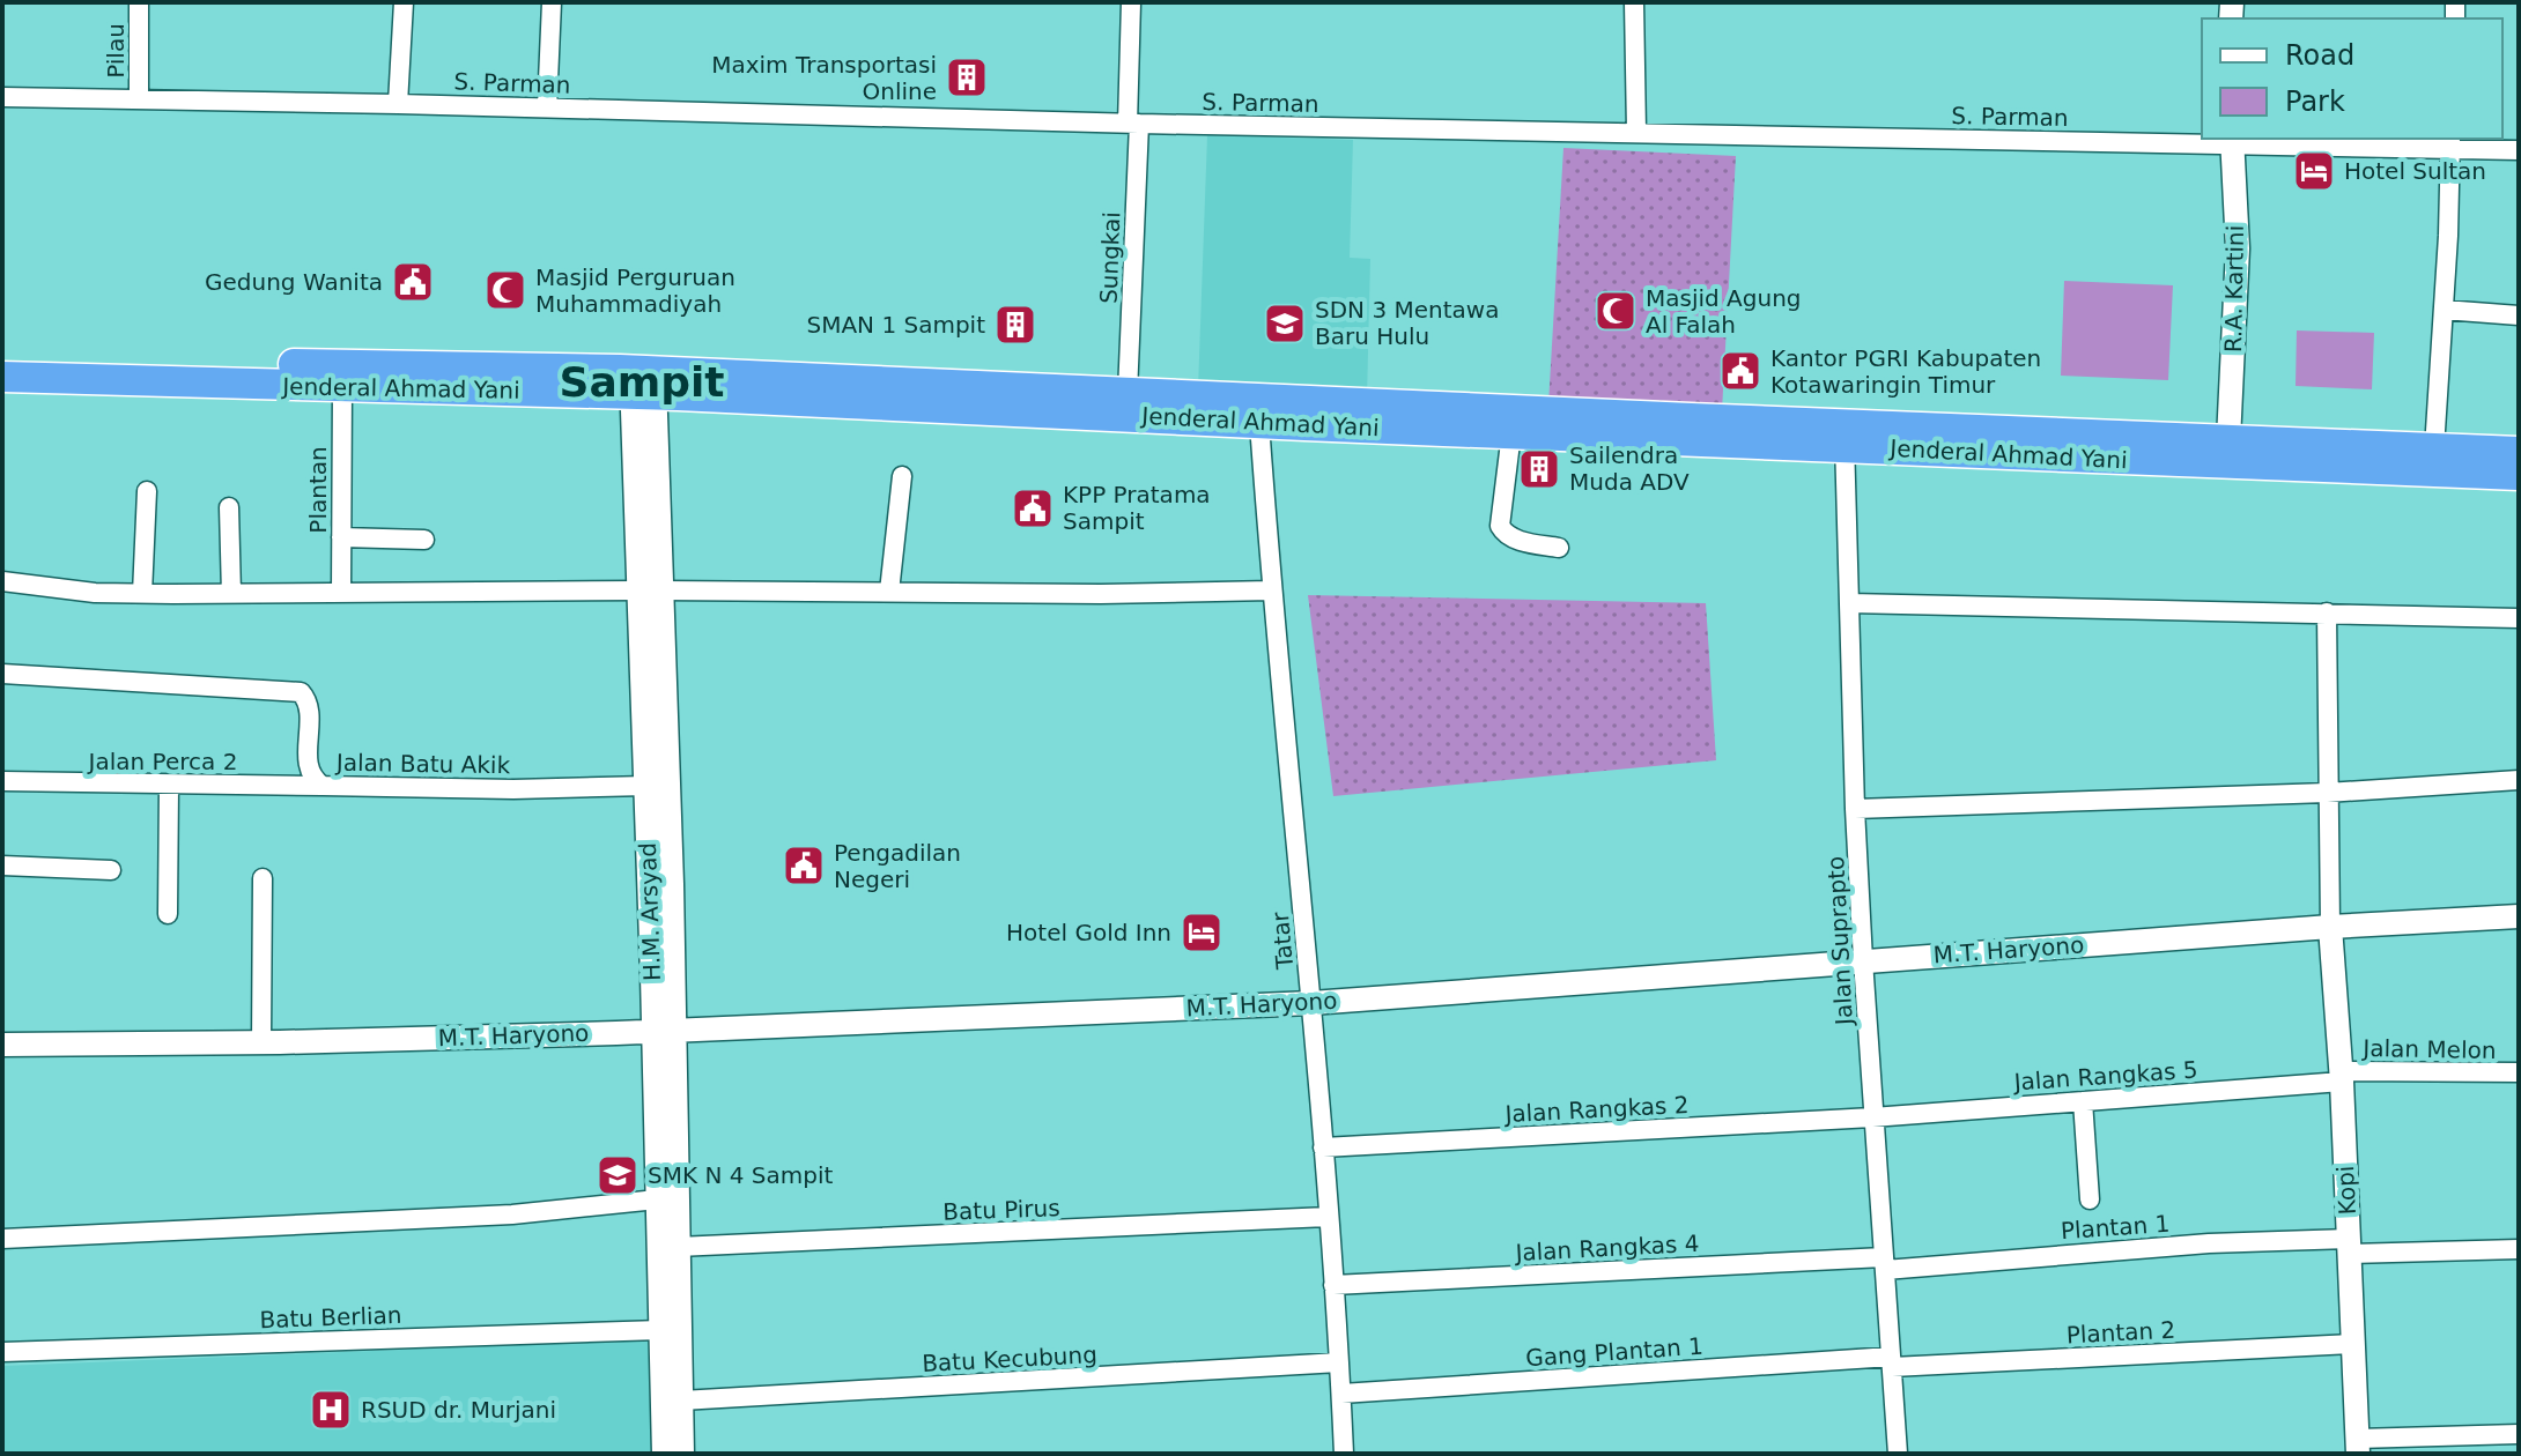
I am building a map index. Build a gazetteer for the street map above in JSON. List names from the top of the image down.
{
  "streets": {
    "highway": ["Jenderal Ahmad Yani"],
    "street": [
      "Pilau",
      "S. Parman",
      "Sungkai",
      "R.A. Kartini",
      "Plantan",
      "Jalan Perca 2",
      "Jalan Batu Akik",
      "H.M. Arsyad",
      "Tatar",
      "Jalan Suprapto",
      "M.T. Haryono",
      "Jalan Melon",
      "Jalan Rangkas 5",
      "Jalan Rangkas 2",
      "Kopi",
      "Batu Pirus",
      "Plantan 1",
      "Jalan Rangkas 4",
      "Batu Berlian",
      "Plantan 2",
      "Gang Plantan 1",
      "Batu Kecubung"
    ]
  },
  "crossings": [
    ["Pilau", "S. Parman"],
    ["S. Parman", "Sungkai"],
    ["S. Parman", "R.A. Kartini"],
    ["Sungkai", "Jenderal Ahmad Yani"],
    ["R.A. Kartini", "Jenderal Ahmad Yani"],
    ["Jenderal Ahmad Yani", "Plantan"],
    ["Jenderal Ahmad Yani", "H.M. Arsyad"],
    ["Jenderal Ahmad Yani", "Tatar"],
    ["Jenderal Ahmad Yani", "Jalan Suprapto"],
    ["Jalan Perca 2", "Jalan Batu Akik"],
    ["Jalan Batu Akik", "H.M. Arsyad"],
    ["H.M. Arsyad", "M.T. Haryono"],
    ["H.M. Arsyad", "Batu Pirus"],
    ["H.M. Arsyad", "Batu Berlian"],
    ["H.M. Arsyad", "Batu Kecubung"],
    ["Tatar", "M.T. Haryono"],
    ["Tatar", "Jalan Rangkas 2"],
    ["Tatar", "Batu Pirus"],
    ["Tatar", "Jalan Rangkas 4"],
    ["Tatar", "Gang Plantan 1"],
    ["Tatar", "Batu Kecubung"],
    ["Jalan Suprapto", "M.T. Haryono"],
    ["Jalan Suprapto", "Jalan Rangkas 5"],
    ["Jalan Suprapto", "Jalan Rangkas 2"],
    ["Jalan Suprapto", "Plantan 1"],
    ["Jalan Suprapto", "Jalan Rangkas 4"],
    ["Jalan Suprapto", "Plantan 2"],
    ["Jalan Suprapto", "Gang Plantan 1"],
    ["M.T. Haryono", "Kopi"],
    ["Jalan Melon", "Jalan Rangkas 5"],
    ["Jalan Melon", "Kopi"],
    ["Jalan Rangkas 5", "Jalan Rangkas 2"],
    ["Jalan Rangkas 5", "Kopi"],
    ["Kopi", "Plantan 1"],
    ["Kopi", "Plantan 2"],
    ["Plantan 1", "Jalan Rangkas 4"],
    ["Plantan 2", "Gang Plantan 1"]
  ],
  "districts": ["Sampit"],
  "places": {
    "building": ["Maxim Transportasi Online", "SMAN 1 Sampit", "Sailendra Muda ADV"],
    "hotel": ["Hotel Sultan", "Hotel Gold Inn"],
    "public building": [
      "Gedung Wanita",
      "Kantor PGRI Kabupaten Kotawaringin Timur",
      "KPP Pratama Sampit",
      "Pengadilan Negeri"
    ],
    "mosque": ["Masjid Perguruan Muhammadiyah", "Masjid Agung Al Falah"],
    "school or university": ["SDN 3 Mentawa Baru Hulu", "SMK N 4 Sampit"],
    "hospital": ["RSUD dr. Murjani"]
  },
  "legend": ["Road", "Park"]
}
